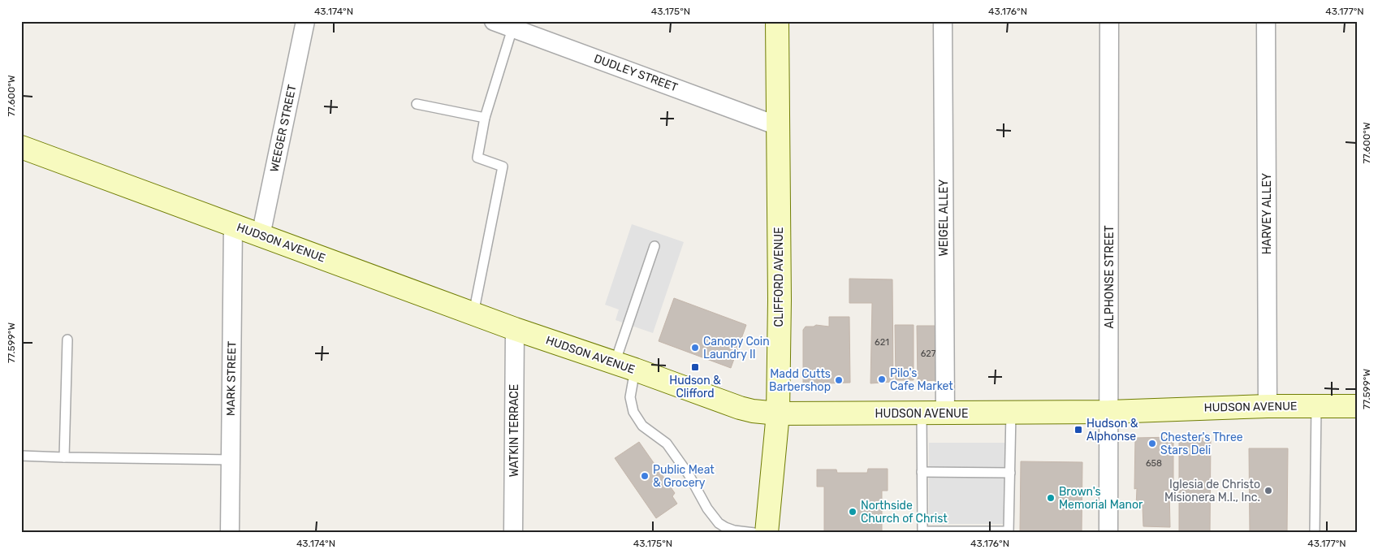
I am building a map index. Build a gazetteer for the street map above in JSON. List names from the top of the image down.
{
  "streets": {
    "main road": ["HUDSON AVENUE", "CLIFFORD AVENUE"],
    "street": [
      "DUDLEY STREET",
      "WEEGER STREET",
      "HARVEY ALLEY",
      "WEIGEL ALLEY",
      "ALPHONSE STREET",
      "MARK STREET",
      "WATKIN TERRACE"
    ]
  },
  "crossings": [
    ["DUDLEY STREET", "CLIFFORD AVENUE"],
    ["WEEGER STREET", "HUDSON AVENUE"],
    ["HARVEY ALLEY", "HUDSON AVENUE"],
    ["WEIGEL ALLEY", "HUDSON AVENUE"],
    ["HUDSON AVENUE", "CLIFFORD AVENUE"],
    ["HUDSON AVENUE", "ALPHONSE STREET"],
    ["HUDSON AVENUE", "MARK STREET"],
    ["HUDSON AVENUE", "WATKIN TERRACE"]
  ],
  "places": {
    "other": [
      "Canopy Coin Laundry II",
      "Pilo's Cafe Market",
      "Madd Cutts Barbershop",
      "Chester's Three Stars Deli",
      "Public Meat & Grocery",
      "Iglesia de Christo Misionera M.I., Inc.",
      "Brown's Memorial Manor",
      "Northside Church of Christ"
    ],
    "transit": ["Hudson & Clifford", "Hudson & Alphonse"]
  },
  "house_numbers": ["621", "627", "658"],
  "coordinates": [
    "43.174°N",
    "43.175°N",
    "43.176°N",
    "43.177°N",
    "77.600°W",
    "77.599°W"
  ]
}
